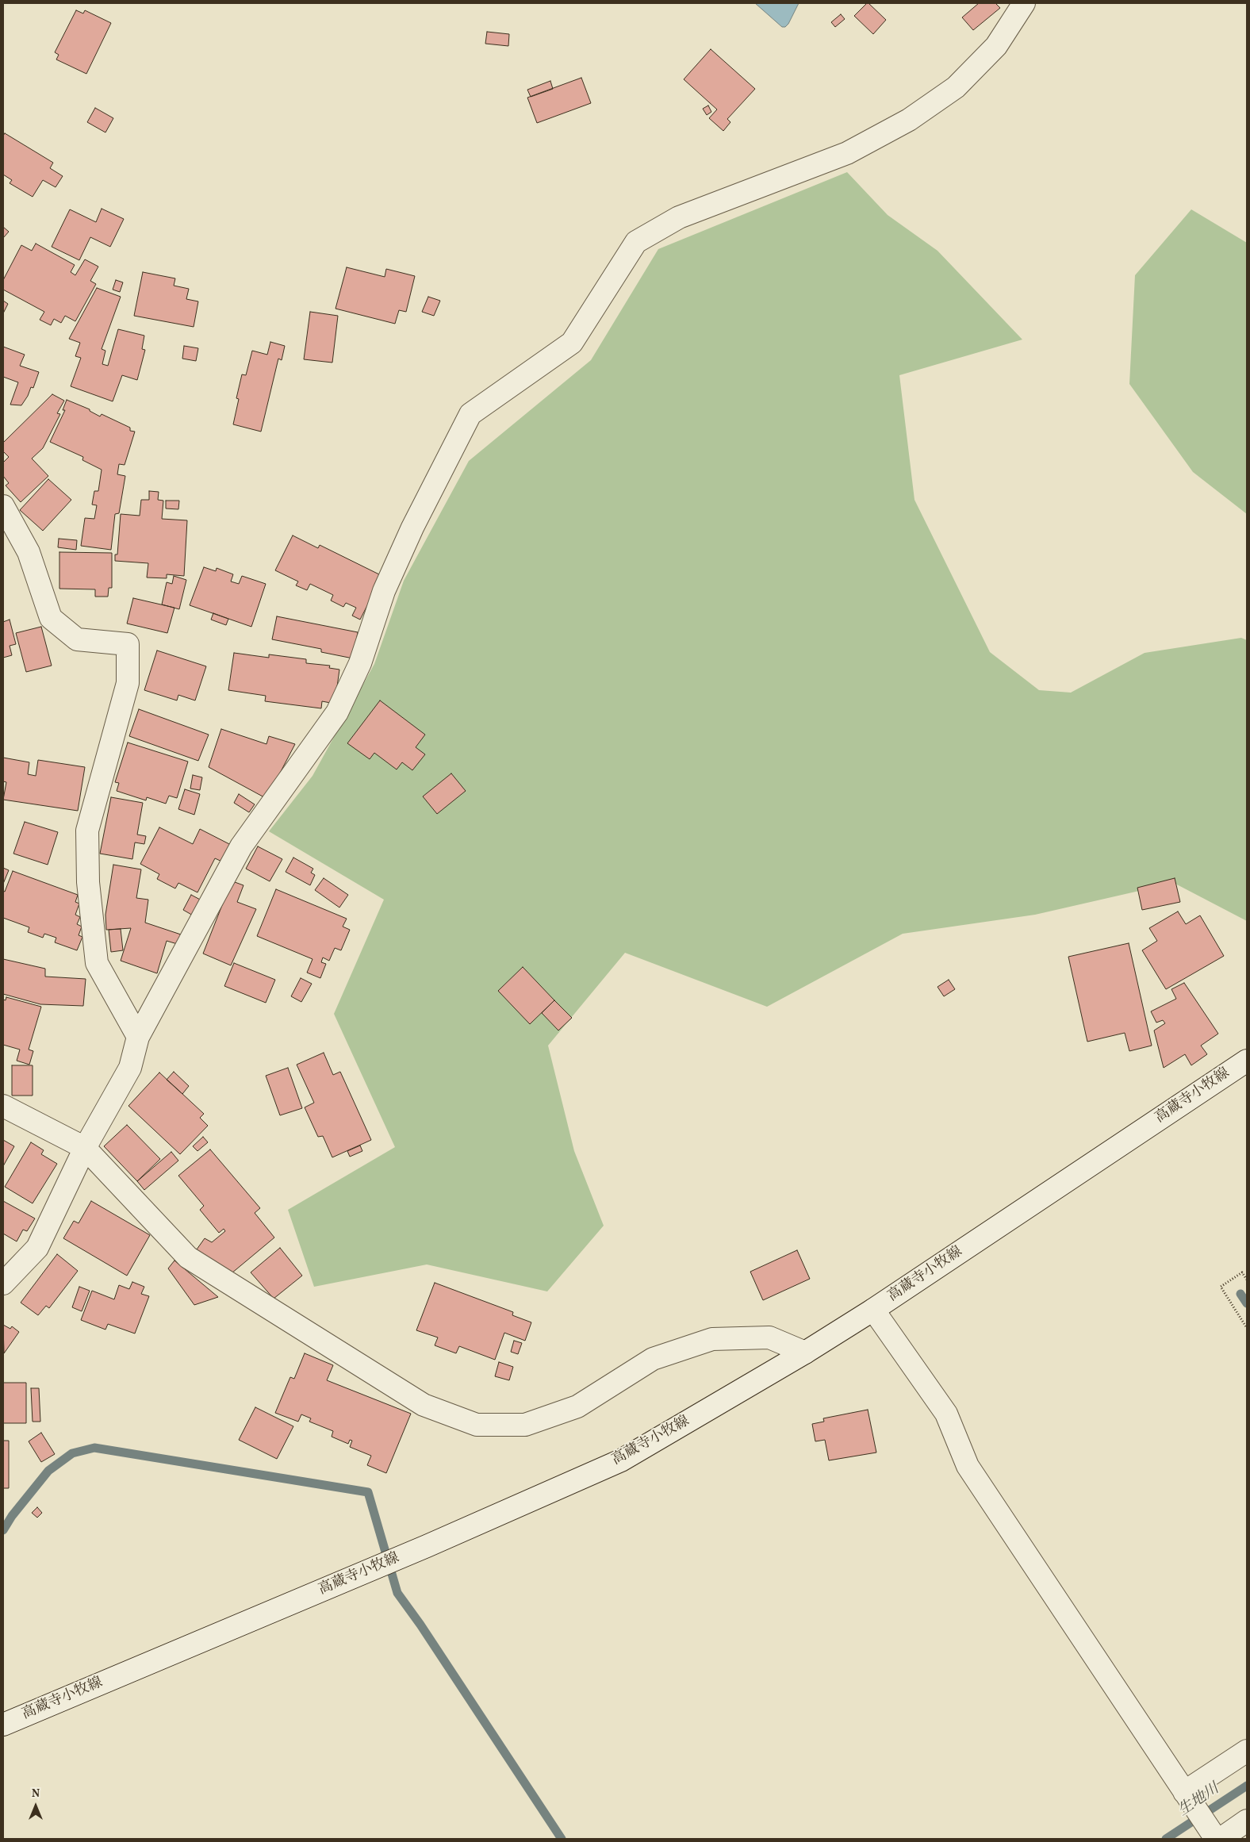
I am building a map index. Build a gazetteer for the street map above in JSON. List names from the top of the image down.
{
  "streets": {
    "street": ["高蔵寺小牧線"]
  },
  "water": ["生地川"],
  "north": "top"
}
